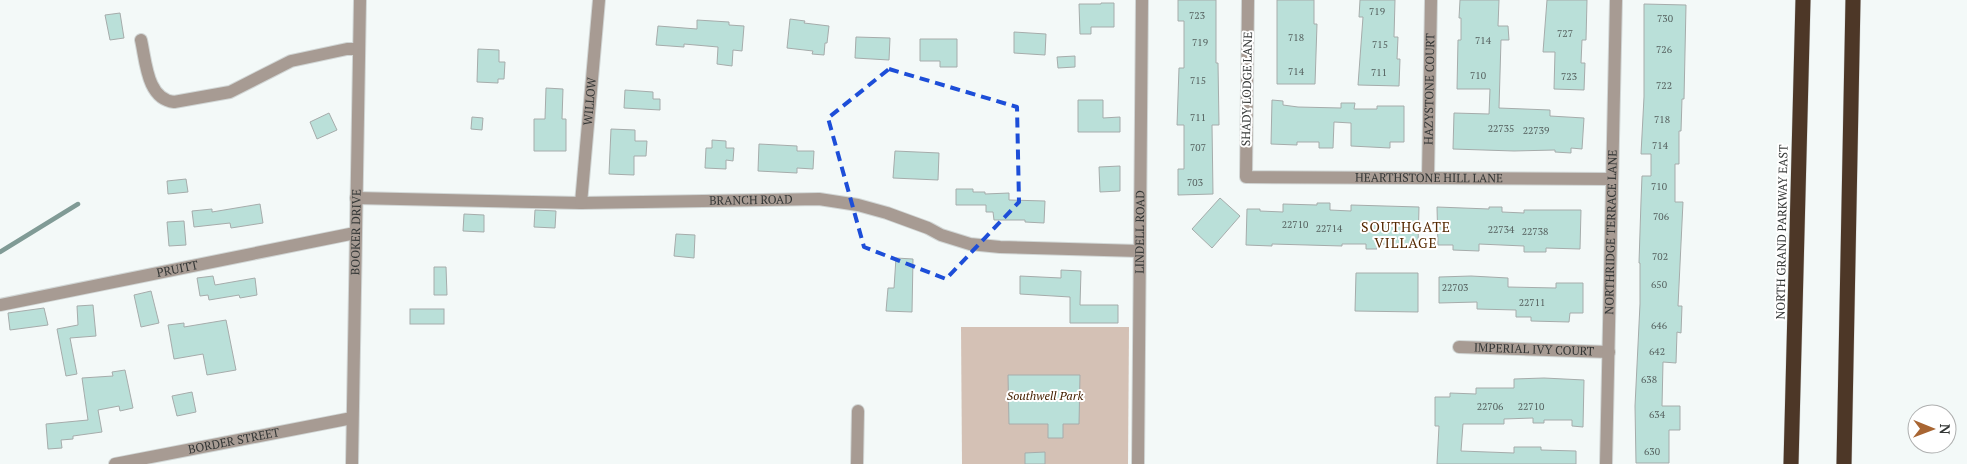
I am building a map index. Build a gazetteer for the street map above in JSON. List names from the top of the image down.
{
  "streets": {
    "highway": ["NORTH GRAND PARKWAY EAST"],
    "street": [
      "SHADY LODGE LANE",
      "HAZYSTONE COURT",
      "WILLOW",
      "HEARTHSTONE HILL LANE",
      "BRANCH ROAD",
      "BOOKER DRIVE",
      "LINDELL ROAD",
      "NORTHRIDGE TERRACE LANE",
      "PRUITT",
      "IMPERIAL IVY COURT",
      "BORDER STREET"
    ]
  },
  "crossings": [
    ["SHADY LODGE LANE", "HEARTHSTONE HILL LANE"],
    ["HAZYSTONE COURT", "HEARTHSTONE HILL LANE"],
    ["WILLOW", "BRANCH ROAD"],
    ["HEARTHSTONE HILL LANE", "NORTHRIDGE TERRACE LANE"],
    ["BRANCH ROAD", "BOOKER DRIVE"],
    ["BRANCH ROAD", "LINDELL ROAD"],
    ["BOOKER DRIVE", "PRUITT"],
    ["BOOKER DRIVE", "BORDER STREET"],
    ["NORTHRIDGE TERRACE LANE", "IMPERIAL IVY COURT"]
  ],
  "districts": ["SOUTHGATE VILLAGE"],
  "parks": ["Southwell Park"],
  "house_numbers": [
    "719",
    "723",
    "730",
    "727",
    "718",
    "714",
    "719",
    "715",
    "726",
    "714",
    "711",
    "710",
    "723",
    "715",
    "722",
    "711",
    "718",
    "22735",
    "22739",
    "714",
    "707",
    "703",
    "710",
    "706",
    "22710",
    "22714",
    "22734",
    "22738",
    "702",
    "650",
    "22703",
    "22711",
    "646",
    "642",
    "638",
    "22706",
    "22710",
    "634",
    "630"
  ],
  "north": "right"
}
